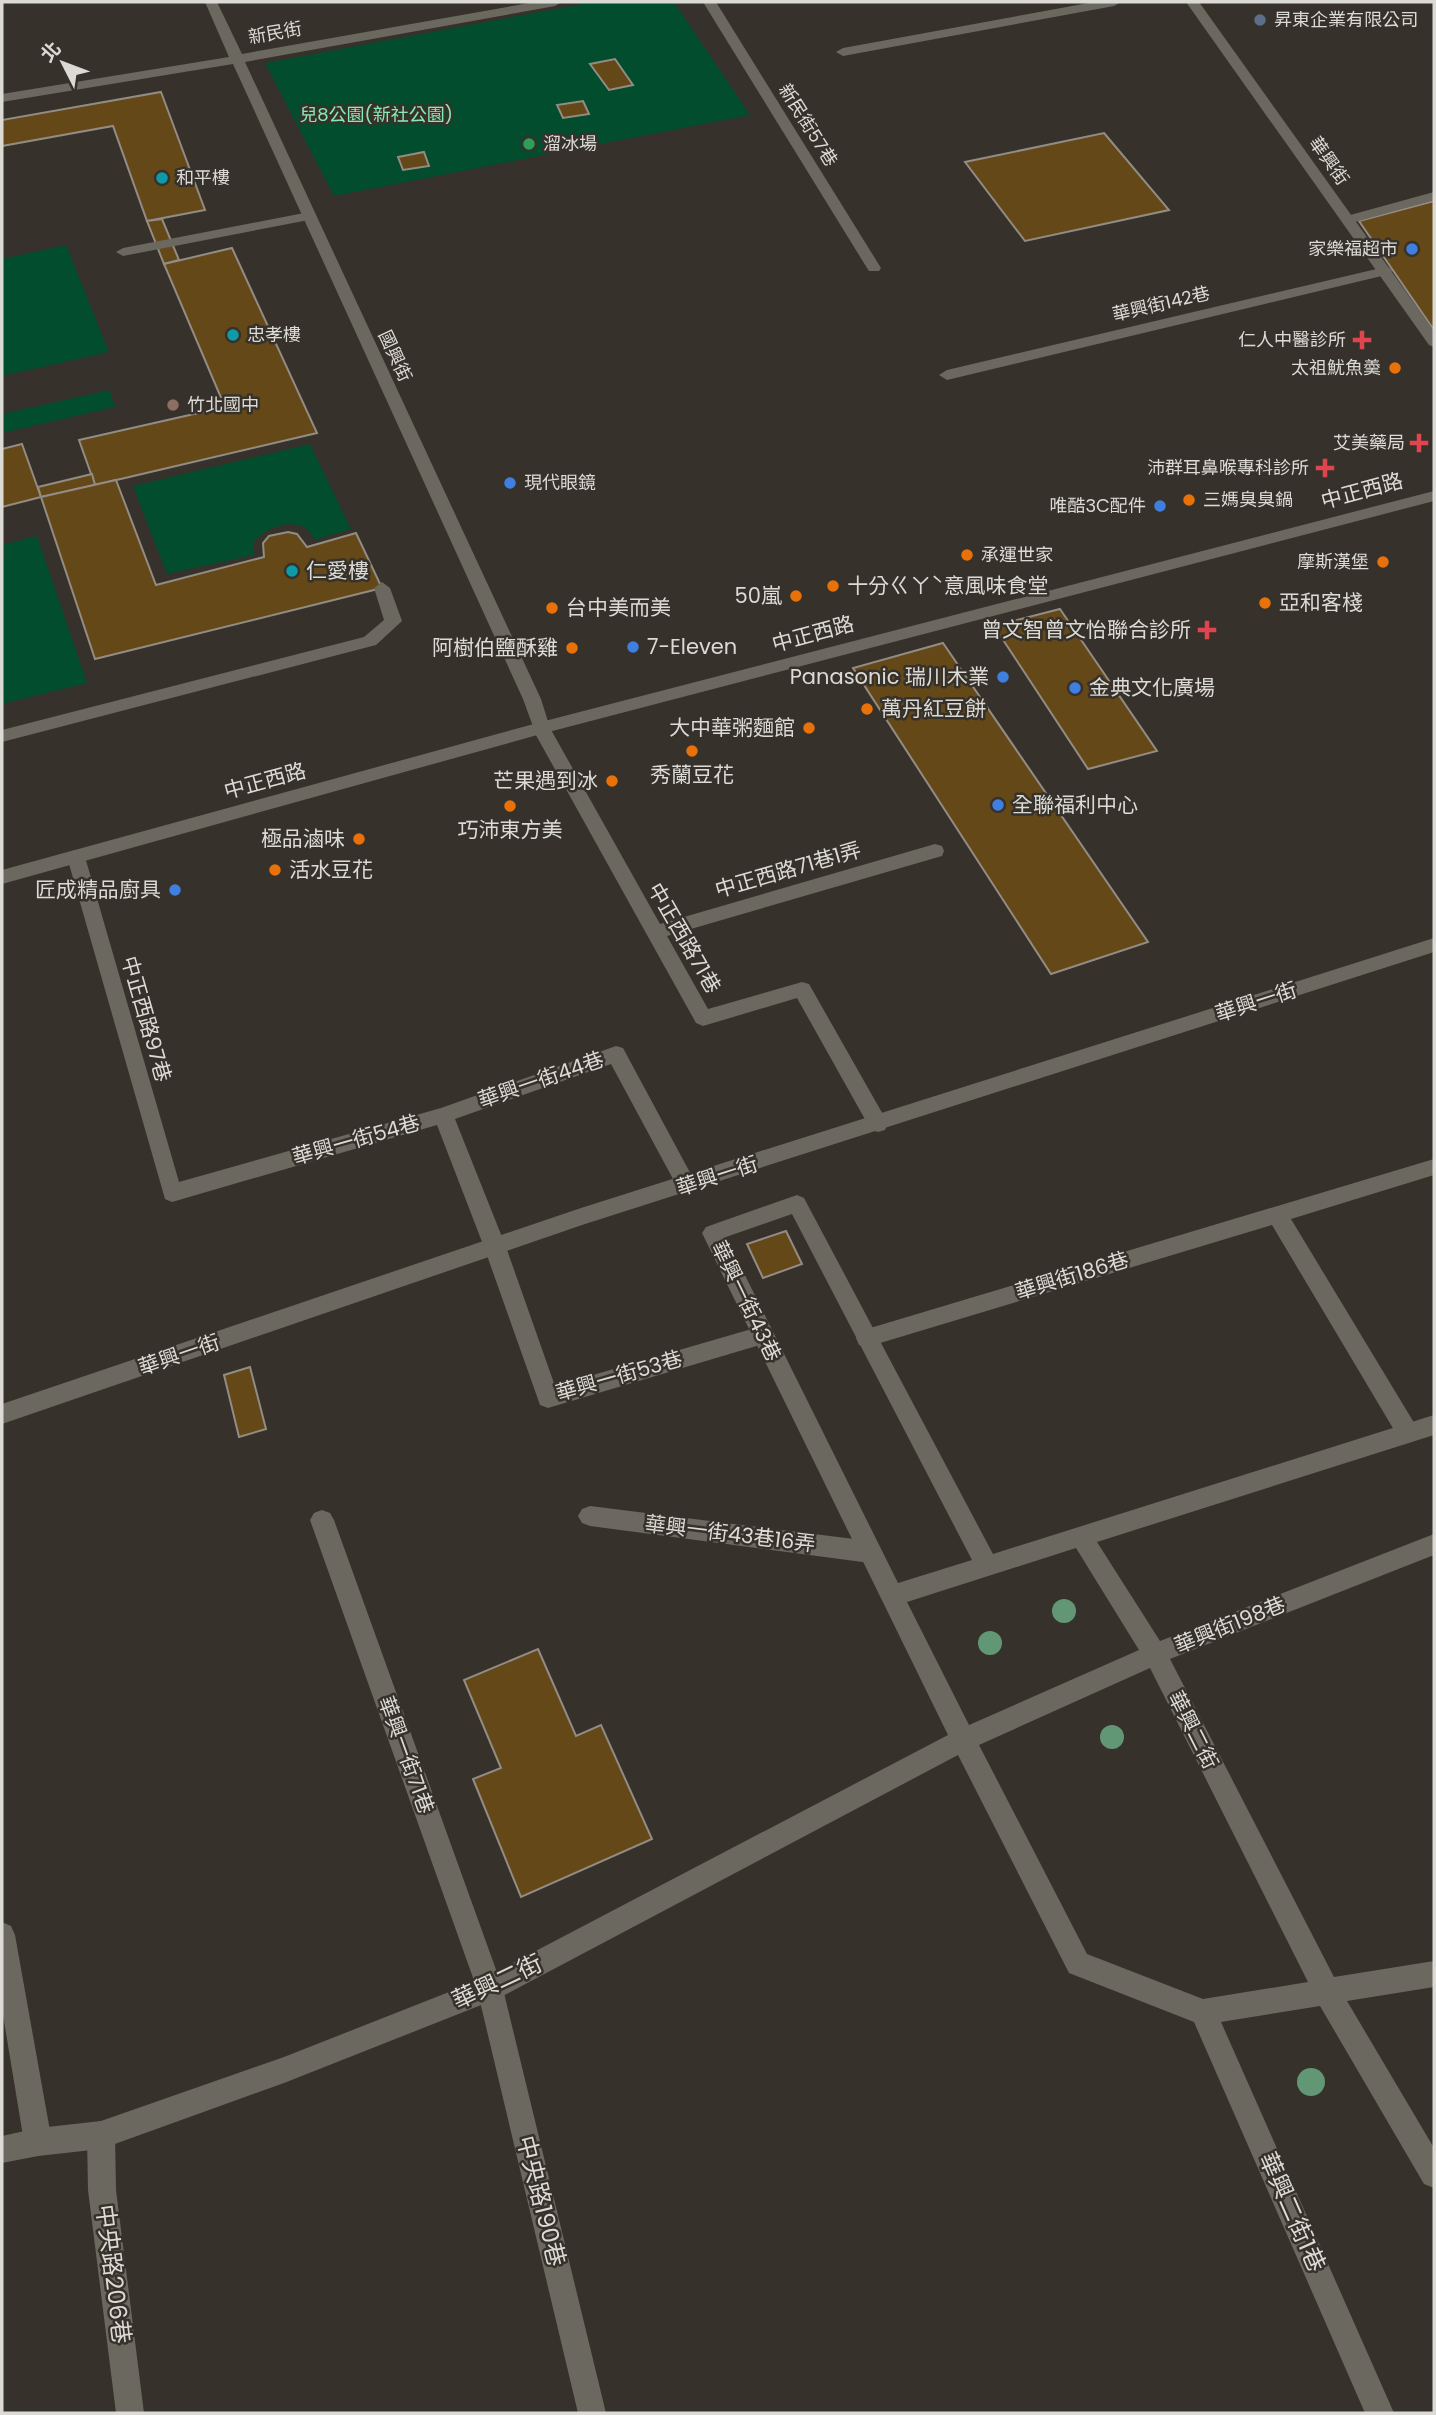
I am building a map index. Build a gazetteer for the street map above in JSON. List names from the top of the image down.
{
  "streets": {
    "street": [
      "新民街",
      "新民街57巷",
      "華興街",
      "華興街142巷",
      "國興街",
      "中正西路",
      "中正西路71巷1弄",
      "中正西路71巷",
      "華興一街",
      "中正西路97巷",
      "華興一街44巷",
      "華興一街54巷",
      "華興街186巷",
      "華興一街43巷",
      "華興一街53巷",
      "華興一街43巷16弄",
      "華興街198巷",
      "華興二街",
      "華興一街71巷",
      "中央路190巷",
      "華興二街1巷",
      "中央路206巷"
    ]
  },
  "crossings": [
    ["新民街", "國興街"],
    ["華興街", "華興街142巷"],
    ["國興街", "中正西路"],
    ["國興街", "中正西路71巷"],
    ["中正西路", "中正西路71巷"],
    ["中正西路", "中正西路97巷"],
    ["中正西路71巷1弄", "中正西路71巷"],
    ["中正西路71巷", "華興一街"],
    ["華興一街", "華興一街44巷"],
    ["華興一街", "華興一街54巷"],
    ["華興一街", "華興一街53巷"],
    ["中正西路97巷", "華興一街54巷"],
    ["華興一街44巷", "華興一街54巷"],
    ["華興一街54巷", "華興一街53巷"],
    ["華興街186巷", "華興一街43巷"],
    ["華興一街43巷", "華興一街53巷"],
    ["華興一街43巷", "華興一街43巷16弄"],
    ["華興一街43巷", "華興二街"],
    ["華興街198巷", "華興二街"],
    ["華興二街", "華興一街71巷"],
    ["華興二街", "中央路190巷"],
    ["華興二街", "中央路206巷"],
    ["華興一街71巷", "中央路190巷"]
  ],
  "parks": ["兒8公園(新社公園)"],
  "places": {
    "other": [
      "昇東企業有限公司",
      "溜冰場",
      "和平樓",
      "家樂福超市",
      "忠孝樓",
      "太祖魷魚羮",
      "竹北國中",
      "現代眼鏡",
      "三媽臭臭鍋",
      "唯酷3C配件",
      "承運世家",
      "摩斯漢堡",
      "仁愛樓",
      "十分ㄍㄚˋ意風味食堂",
      "50嵐",
      "亞和客棧",
      "台中美而美",
      "7-Eleven",
      "阿樹伯鹽酥雞",
      "Panasonic 瑞川木業",
      "金典文化廣場",
      "萬丹紅豆餅",
      "大中華粥麵館",
      "秀蘭豆花",
      "芒果遇到冰",
      "全聯福利中心",
      "巧沛東方美",
      "極品滷味",
      "活水豆花",
      "匠成精品廚具"
    ],
    "health": [
      "仁人中醫診所",
      "艾美藥局",
      "沛群耳鼻喉專科診所",
      "曾文智曾文怡聯合診所"
    ]
  },
  "north": "top left"
}
